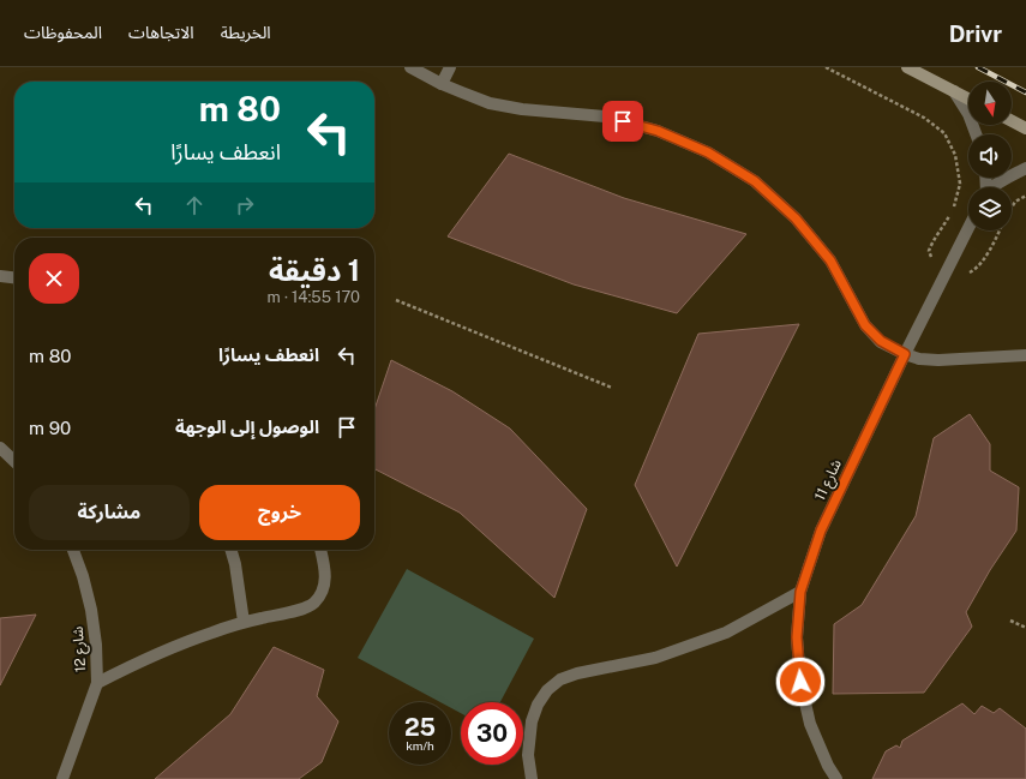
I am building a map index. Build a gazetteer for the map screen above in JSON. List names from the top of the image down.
{
  "streets": {
    "street": ["شارع 11", "شارع 12"]
  },
  "north": "bottom",
  "page": {
    "header": "Drivr",
    "nav": ["الخريطة", "الاتجاهات", "المحفوظات"],
    "turn": ["80 m", "انعطف يسارًا"],
    "heading": ["1 دقيقة", "170 m · 14:55"],
    "list": [
      {
        "name": "انعطف يسارًا",
        "value": "80 m"
      },
      {
        "name": "الوصول إلى الوجهة",
        "value": "90 m"
      }
    ],
    "buttons": ["خروج", "مشاركة"],
    "speed": "25 km/h",
    "limit": "30"
  }
}
